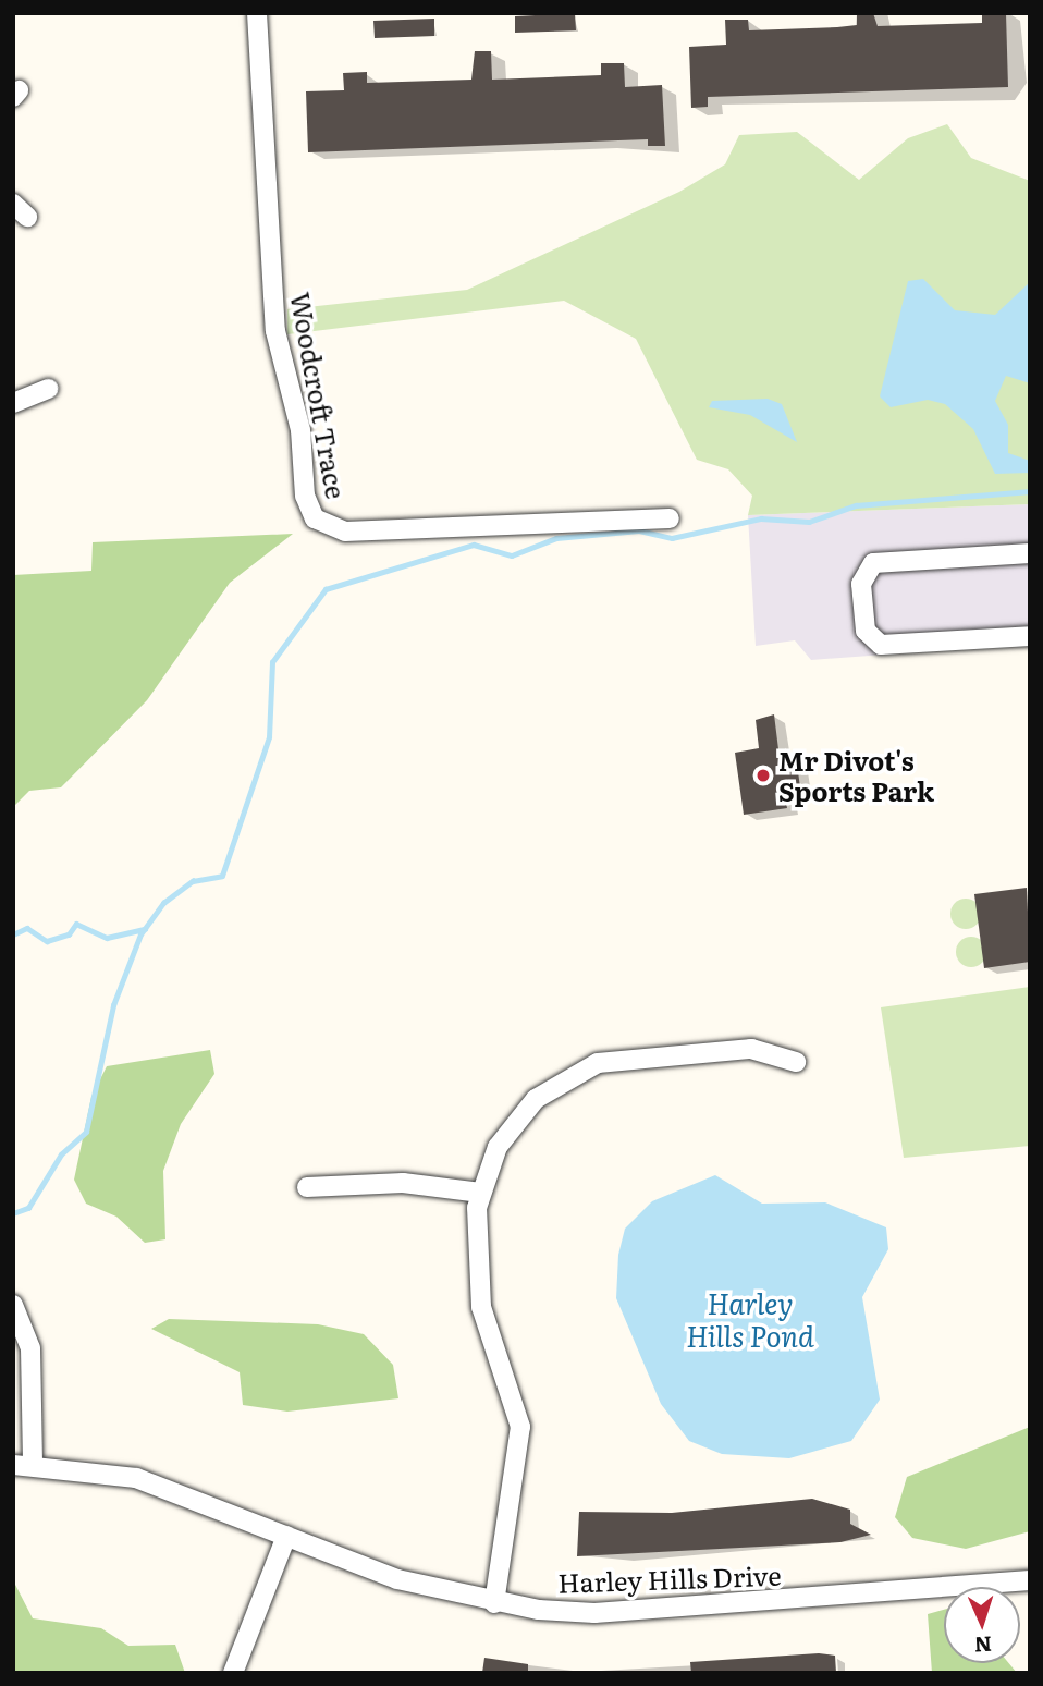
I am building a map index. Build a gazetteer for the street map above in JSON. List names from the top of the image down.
{
  "streets": {
    "street": ["Woodcroft Trace", "Harley Hills Drive"]
  },
  "water": ["Harley Hills Pond"],
  "places": ["Mr Divot's Sports Park"],
  "north": "bottom"
}
